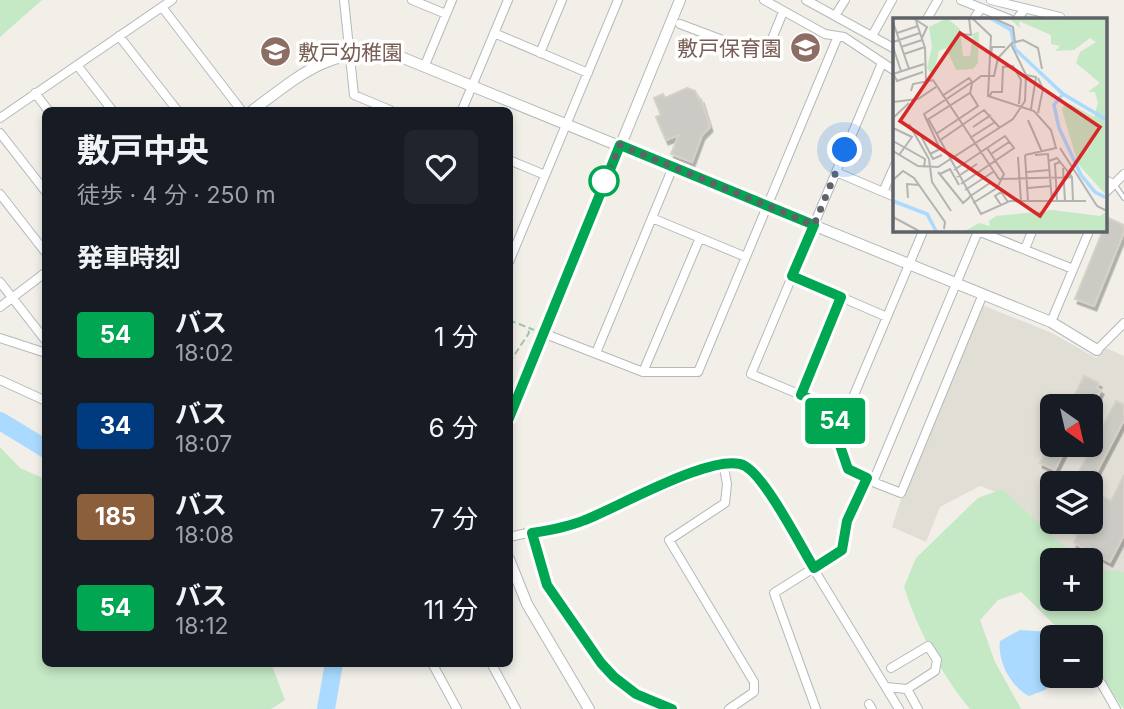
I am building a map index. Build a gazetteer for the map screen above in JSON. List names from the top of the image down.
{
  "places": {
    "school or university": ["敷戸保育園", "敷戸幼稚園"]
  },
  "lines": ["bus line 54"],
  "north": "bottom right",
  "page": {
    "on_map": "54",
    "heading": [
      ["敷戸中央", "徒歩 · 4 分 · 250 m"],
      "発車時刻"
    ],
    "list": [
      {
        "mark": "54",
        "name": "バス",
        "note": "18:02",
        "value": "1 分"
      },
      {
        "mark": "34",
        "name": "バス",
        "note": "18:07",
        "value": "6 分"
      },
      {
        "mark": "185",
        "name": "バス",
        "note": "18:08",
        "value": "7 分"
      },
      {
        "mark": "54",
        "name": "バス",
        "note": "18:12",
        "value": "11 分"
      }
    ],
    "map_buttons": ["+", "−"]
  }
}
